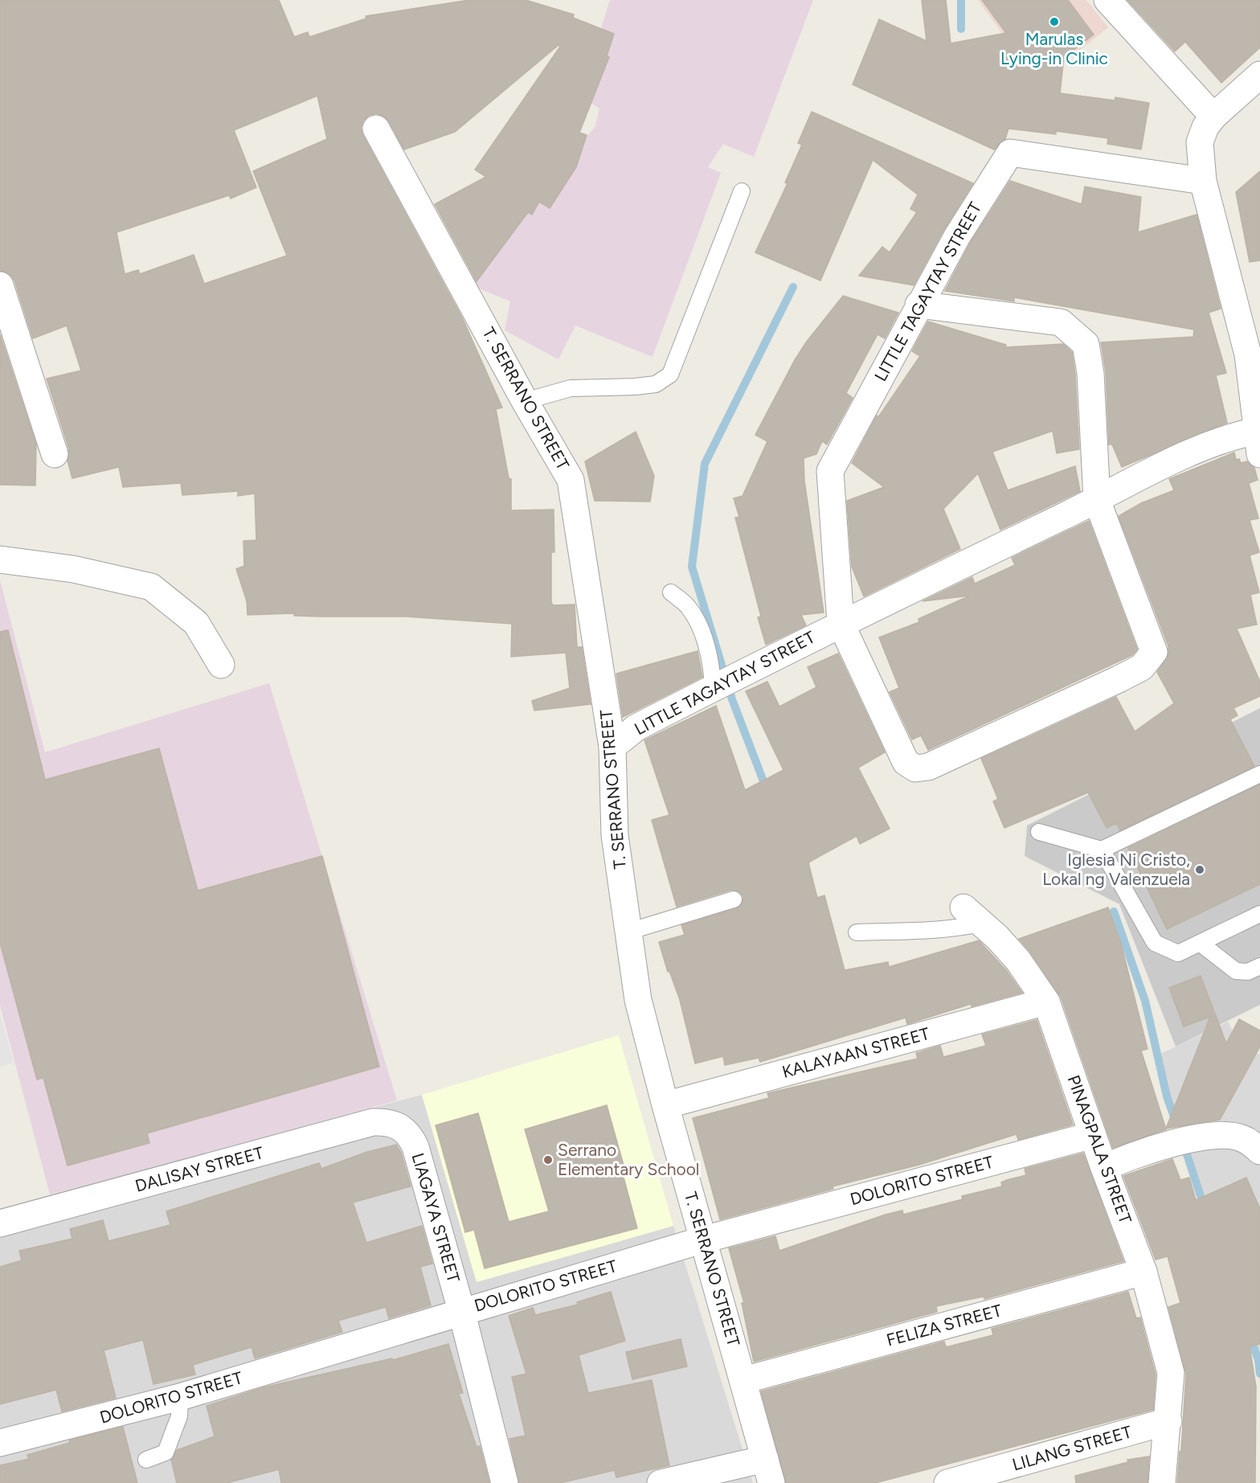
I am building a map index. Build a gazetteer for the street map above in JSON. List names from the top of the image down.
{
  "streets": {
    "street": [
      "LITTLE TAGAYTAY STREET",
      "T. SERRANO STREET",
      "KALAYAAN STREET",
      "PINAGPALA STREET",
      "DALISAY STREET",
      "DOLORITO STREET",
      "LIAGAYA STREET",
      "FELIZA STREET",
      "LILANG STREET"
    ]
  },
  "crossings": [
    ["LITTLE TAGAYTAY STREET", "T. SERRANO STREET"],
    ["T. SERRANO STREET", "KALAYAAN STREET"],
    ["T. SERRANO STREET", "DOLORITO STREET"],
    ["T. SERRANO STREET", "FELIZA STREET"],
    ["KALAYAAN STREET", "PINAGPALA STREET"],
    ["PINAGPALA STREET", "DOLORITO STREET"],
    ["PINAGPALA STREET", "FELIZA STREET"],
    ["PINAGPALA STREET", "LILANG STREET"],
    ["DALISAY STREET", "LIAGAYA STREET"],
    ["DOLORITO STREET", "LIAGAYA STREET"]
  ],
  "places": ["Marulas Lying-in Clinic", "Iglesia Ni Cristo, Lokal ng Valenzuela", "Serrano Elementary School"]
}
